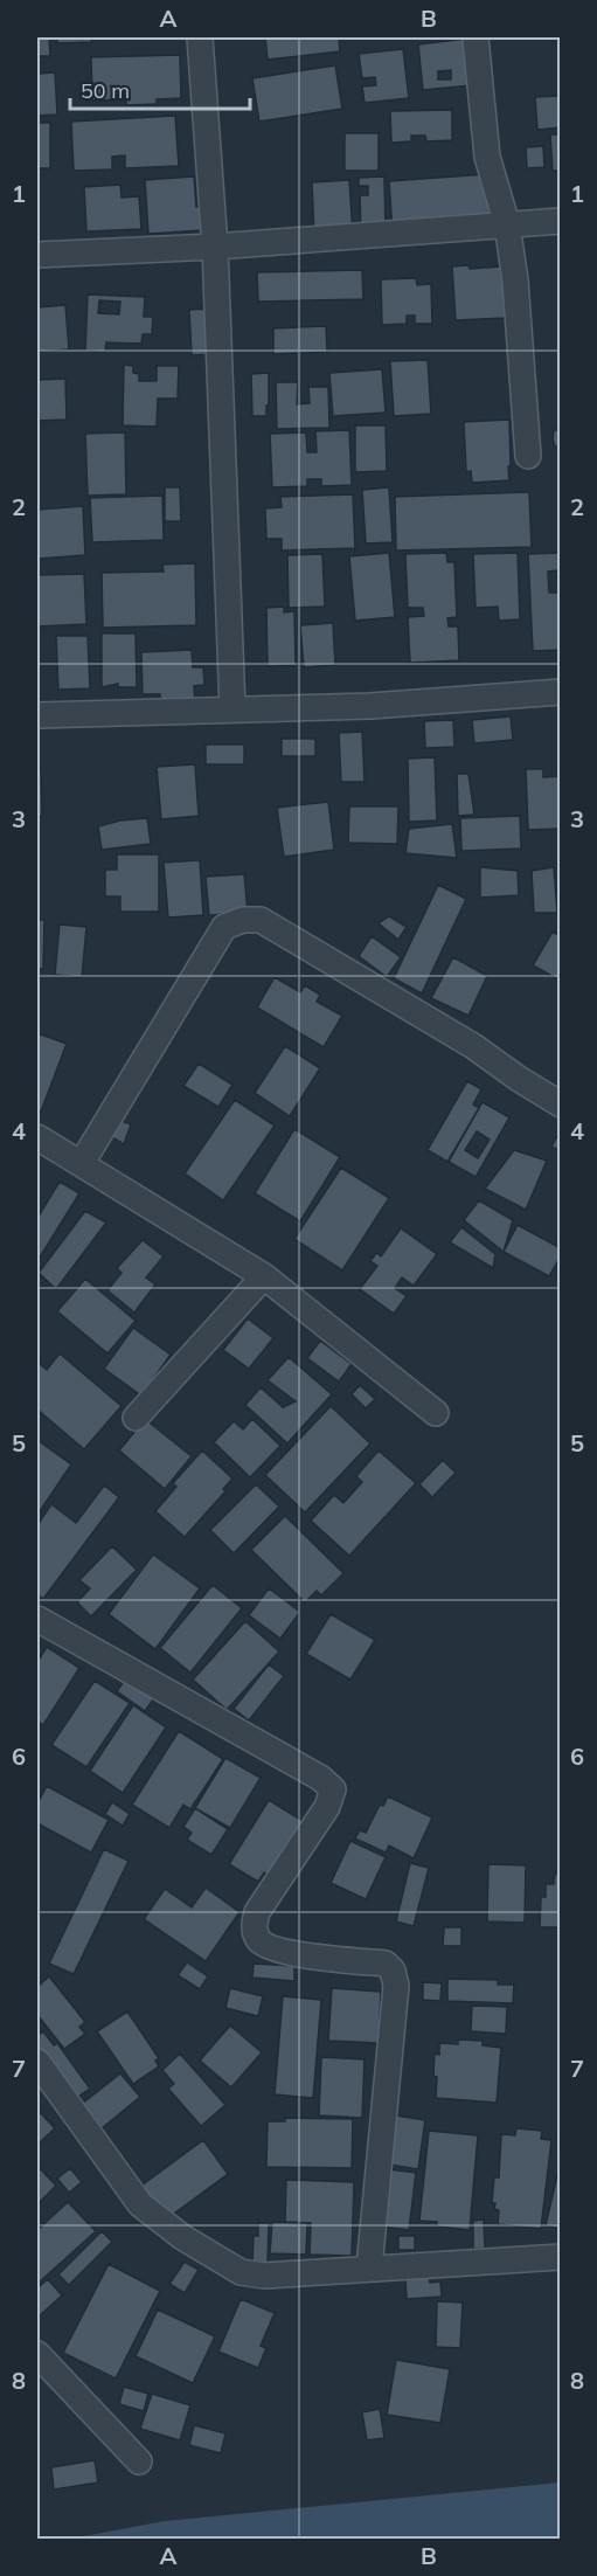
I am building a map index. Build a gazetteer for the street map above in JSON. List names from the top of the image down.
{
  "scale_bar": "50 m",
  "grid": {
    "columns": ["A", "B"],
    "rows": [
      "1",
      "2",
      "3",
      "4",
      "5",
      "6",
      "7",
      "8"
    ]
  }
}
